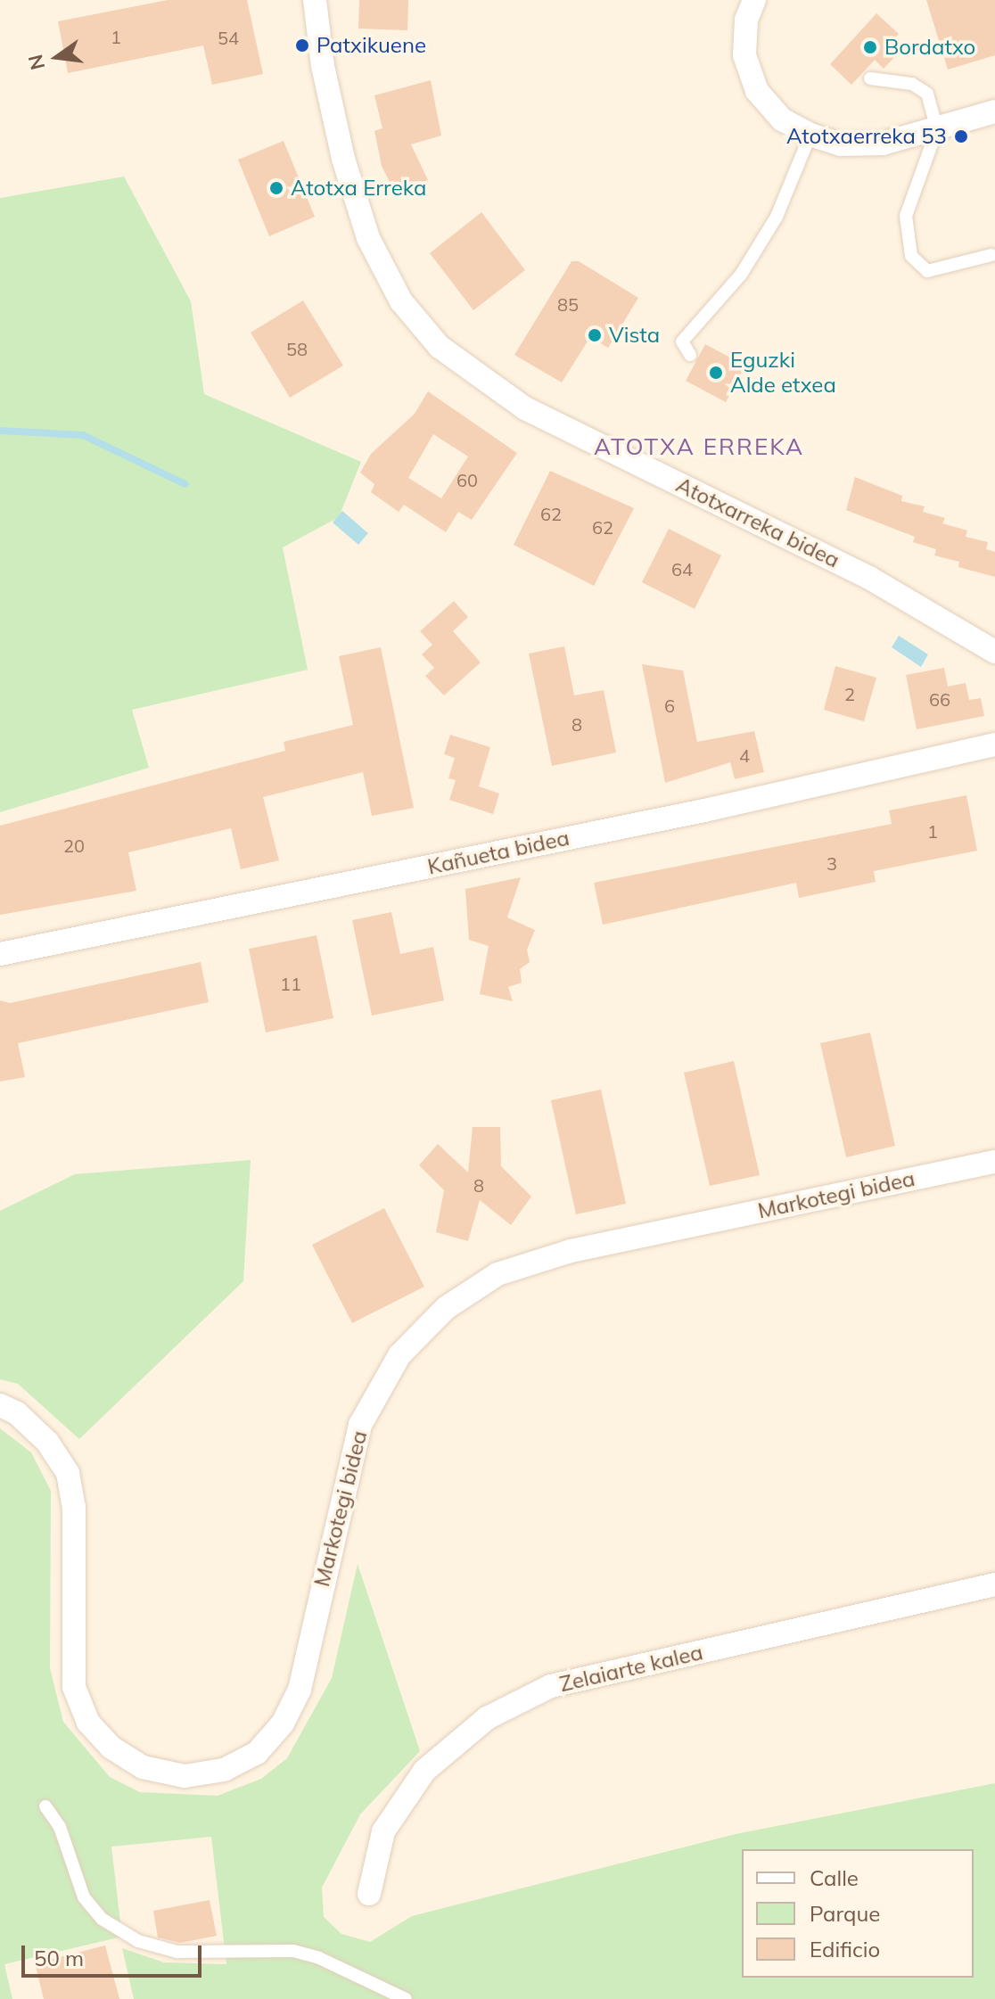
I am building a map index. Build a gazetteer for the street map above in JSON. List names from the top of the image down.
{
  "streets": {
    "street": [
      "Atotxarreka bidea",
      "Kañueta bidea",
      "Markotegi bidea",
      "Zelaiarte kalea"
    ]
  },
  "districts": ["ATOTXA ERREKA"],
  "places": [
    "Patxikuene",
    "Bordatxo",
    "Atotxaerreka 53",
    "Atotxa Erreka",
    "Vista",
    "Eguzki Alde etxea"
  ],
  "house_numbers": [
    "1",
    "54",
    "85",
    "58",
    "60",
    "62",
    "62",
    "64",
    "2",
    "66",
    "6",
    "8",
    "4",
    "1",
    "20",
    "3",
    "11",
    "8"
  ],
  "legend": ["Calle", "Parque", "Edificio"],
  "scale_bar": "50 m",
  "north": "left"
}
